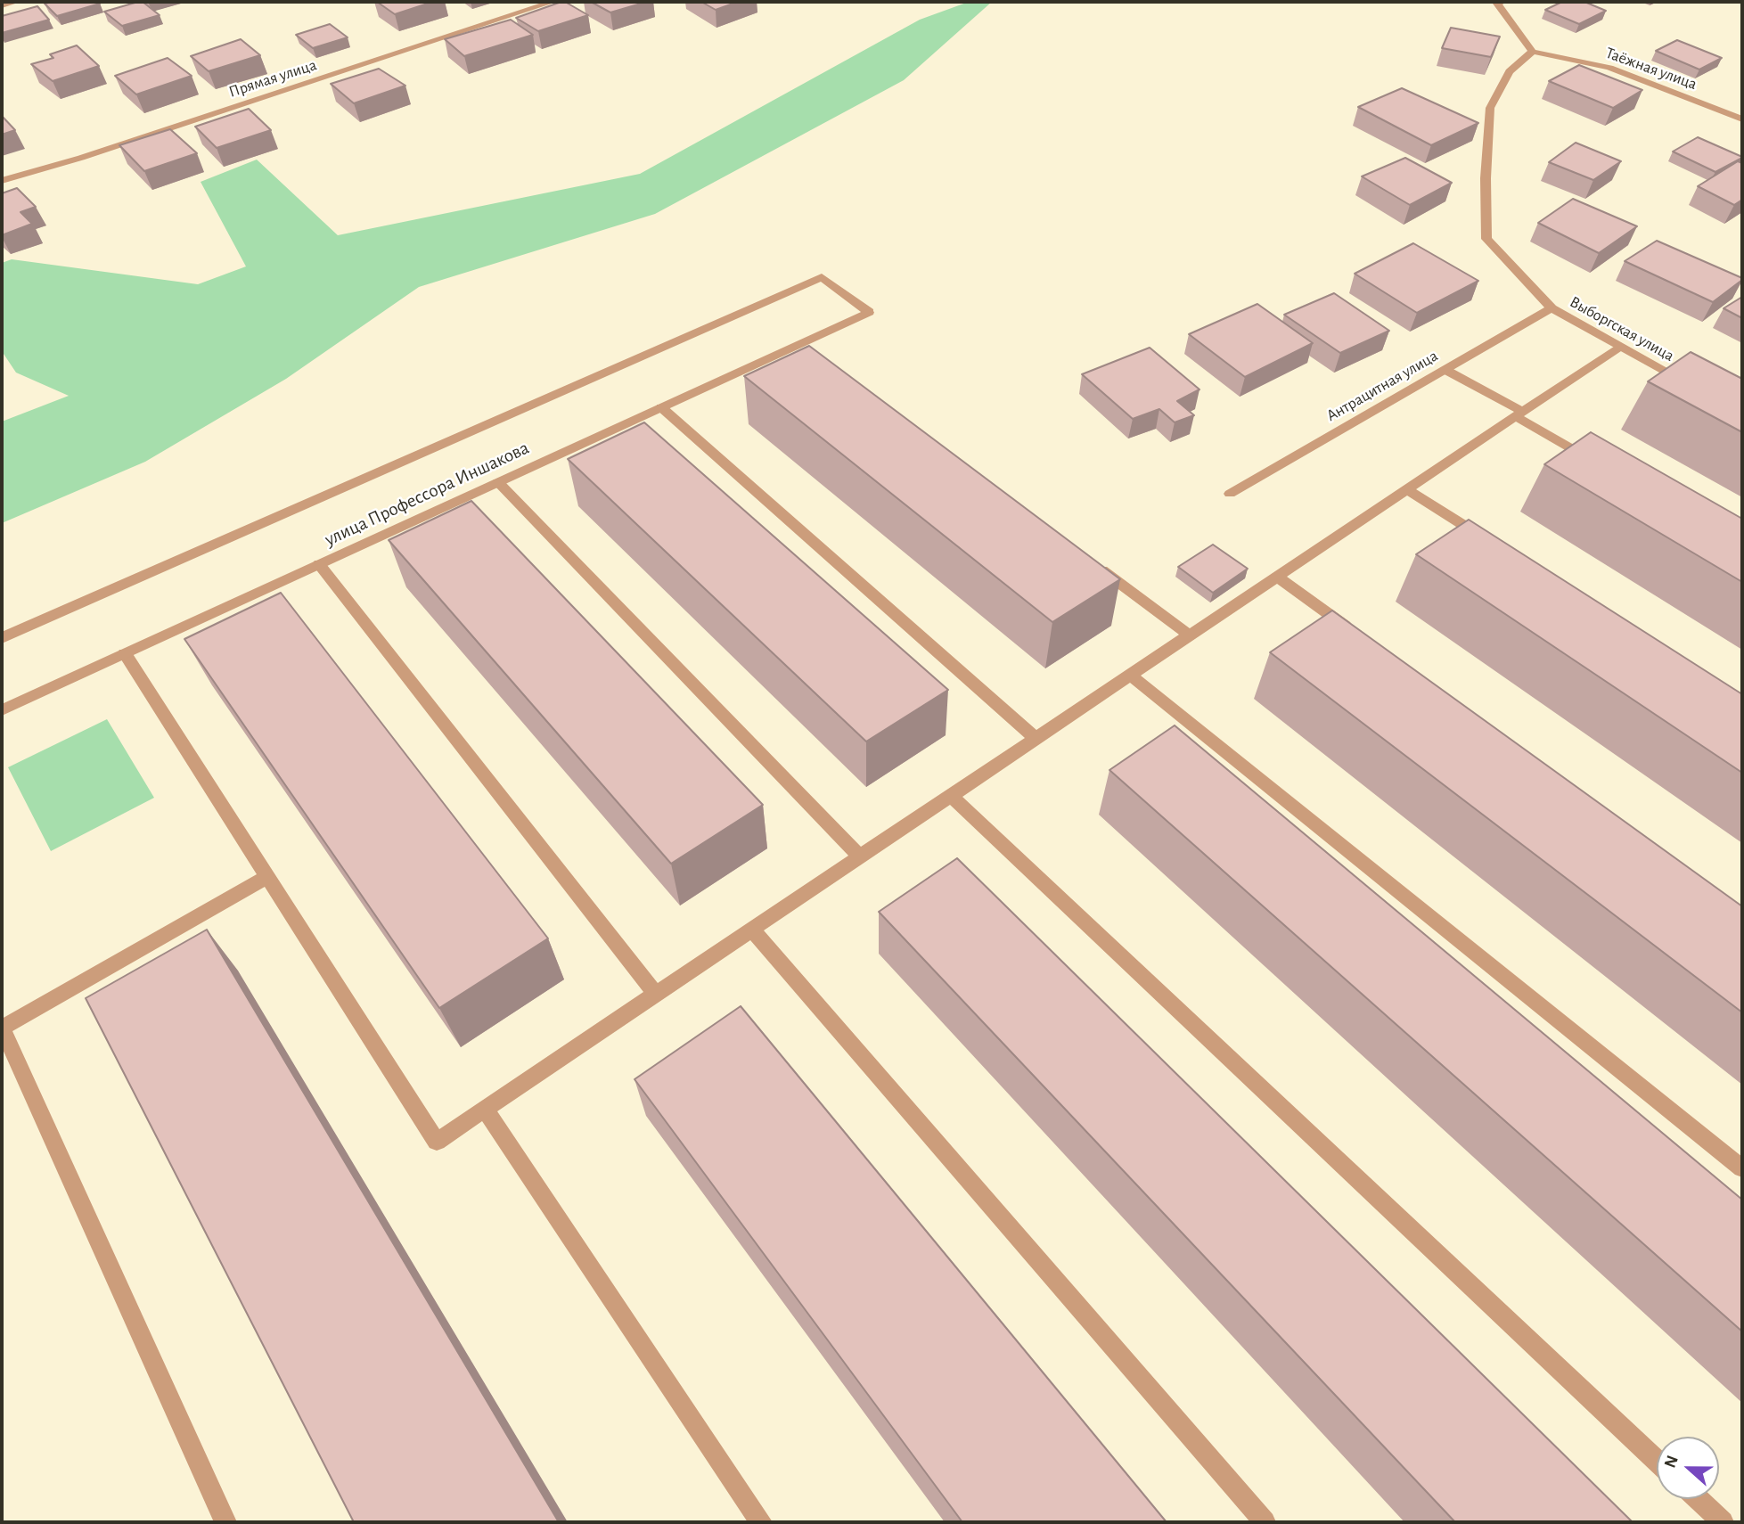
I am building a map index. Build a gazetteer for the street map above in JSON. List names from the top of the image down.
{
  "streets": {
    "street": [
      "Таёжная улица",
      "Прямая улица",
      "Выборгская улица",
      "Антрацитная улица",
      "улица Профессора Иншакова"
    ]
  },
  "crossings": [
    ["Таёжная улица", "Выборгская улица"],
    ["Выборгская улица", "Антрацитная улица"]
  ],
  "north": "left"
}
